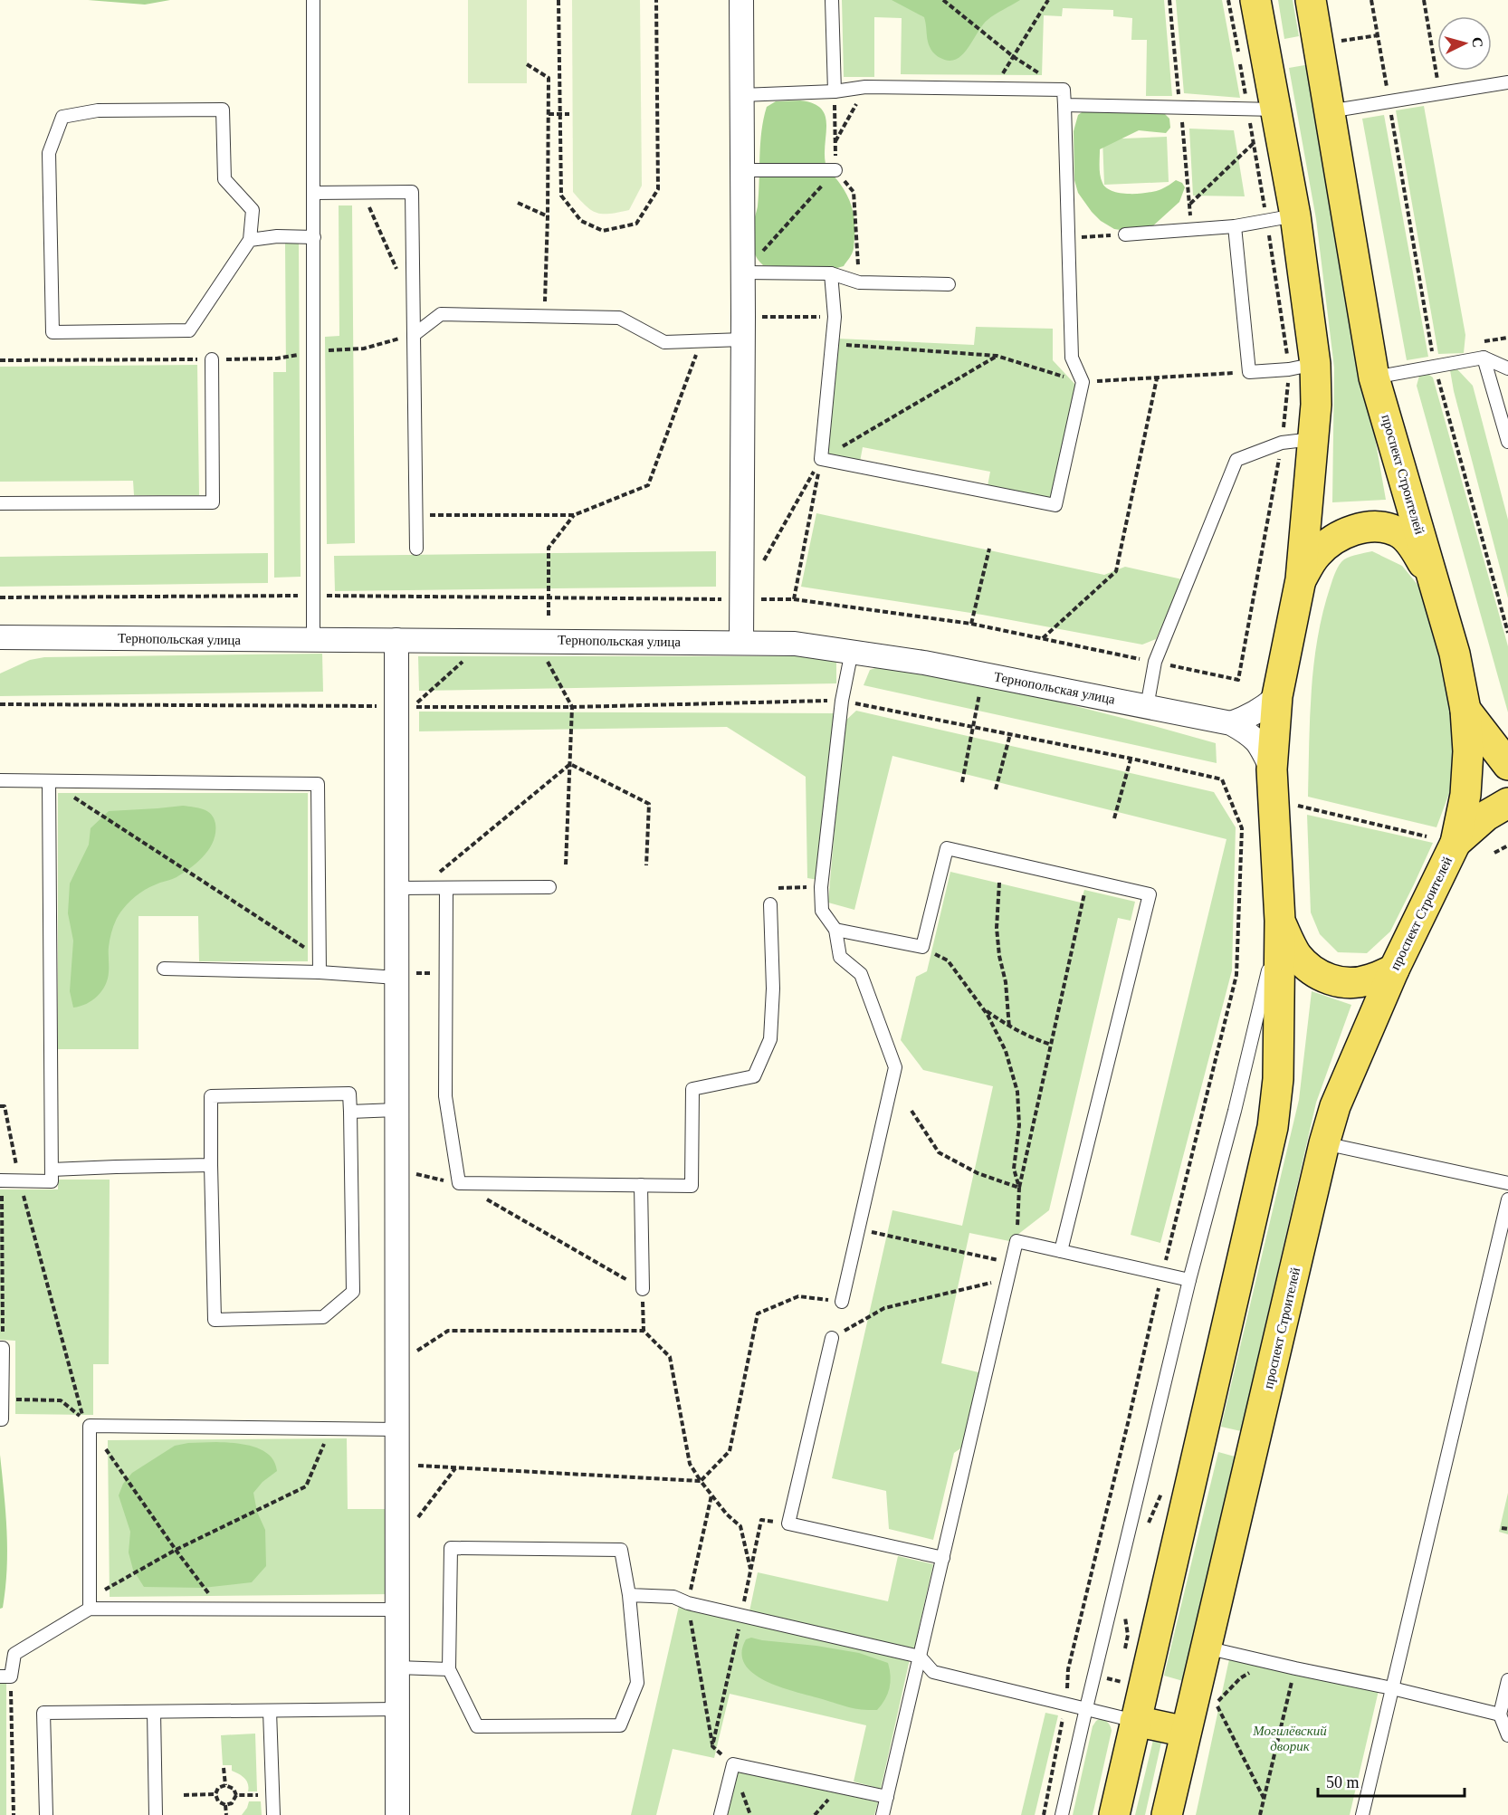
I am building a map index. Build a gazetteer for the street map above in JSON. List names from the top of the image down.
{
  "streets": {
    "main road": ["проспект Строителей"],
    "street": ["Тернопольская улица"]
  },
  "parks": ["Могилёвский дворик"],
  "scale_bar": "50 m",
  "north": "right"
}
